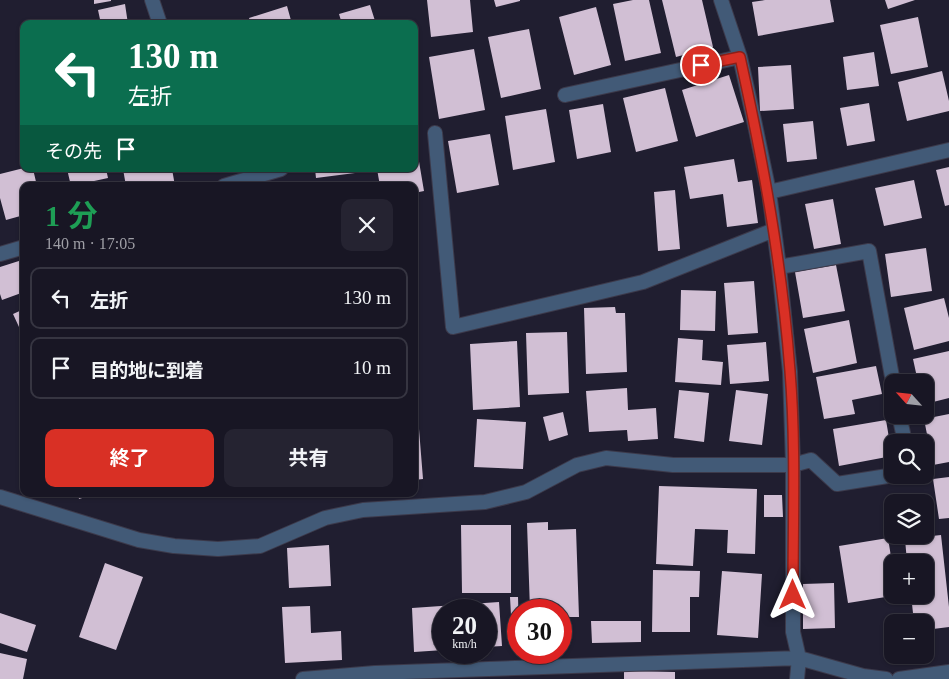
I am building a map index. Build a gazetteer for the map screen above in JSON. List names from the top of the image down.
{
  "north": "top left",
  "page": {
    "turn": ["130 m", "左折"],
    "then": "その先",
    "heading": ["1 分", "140 m · 17:05"],
    "list": [
      {
        "name": "左折",
        "value": "130 m"
      },
      {
        "name": "目的地に到着",
        "value": "10 m"
      }
    ],
    "map_buttons": ["+", "−"],
    "buttons": ["終了", "共有"],
    "speed": "20 km/h",
    "limit": "30"
  }
}
